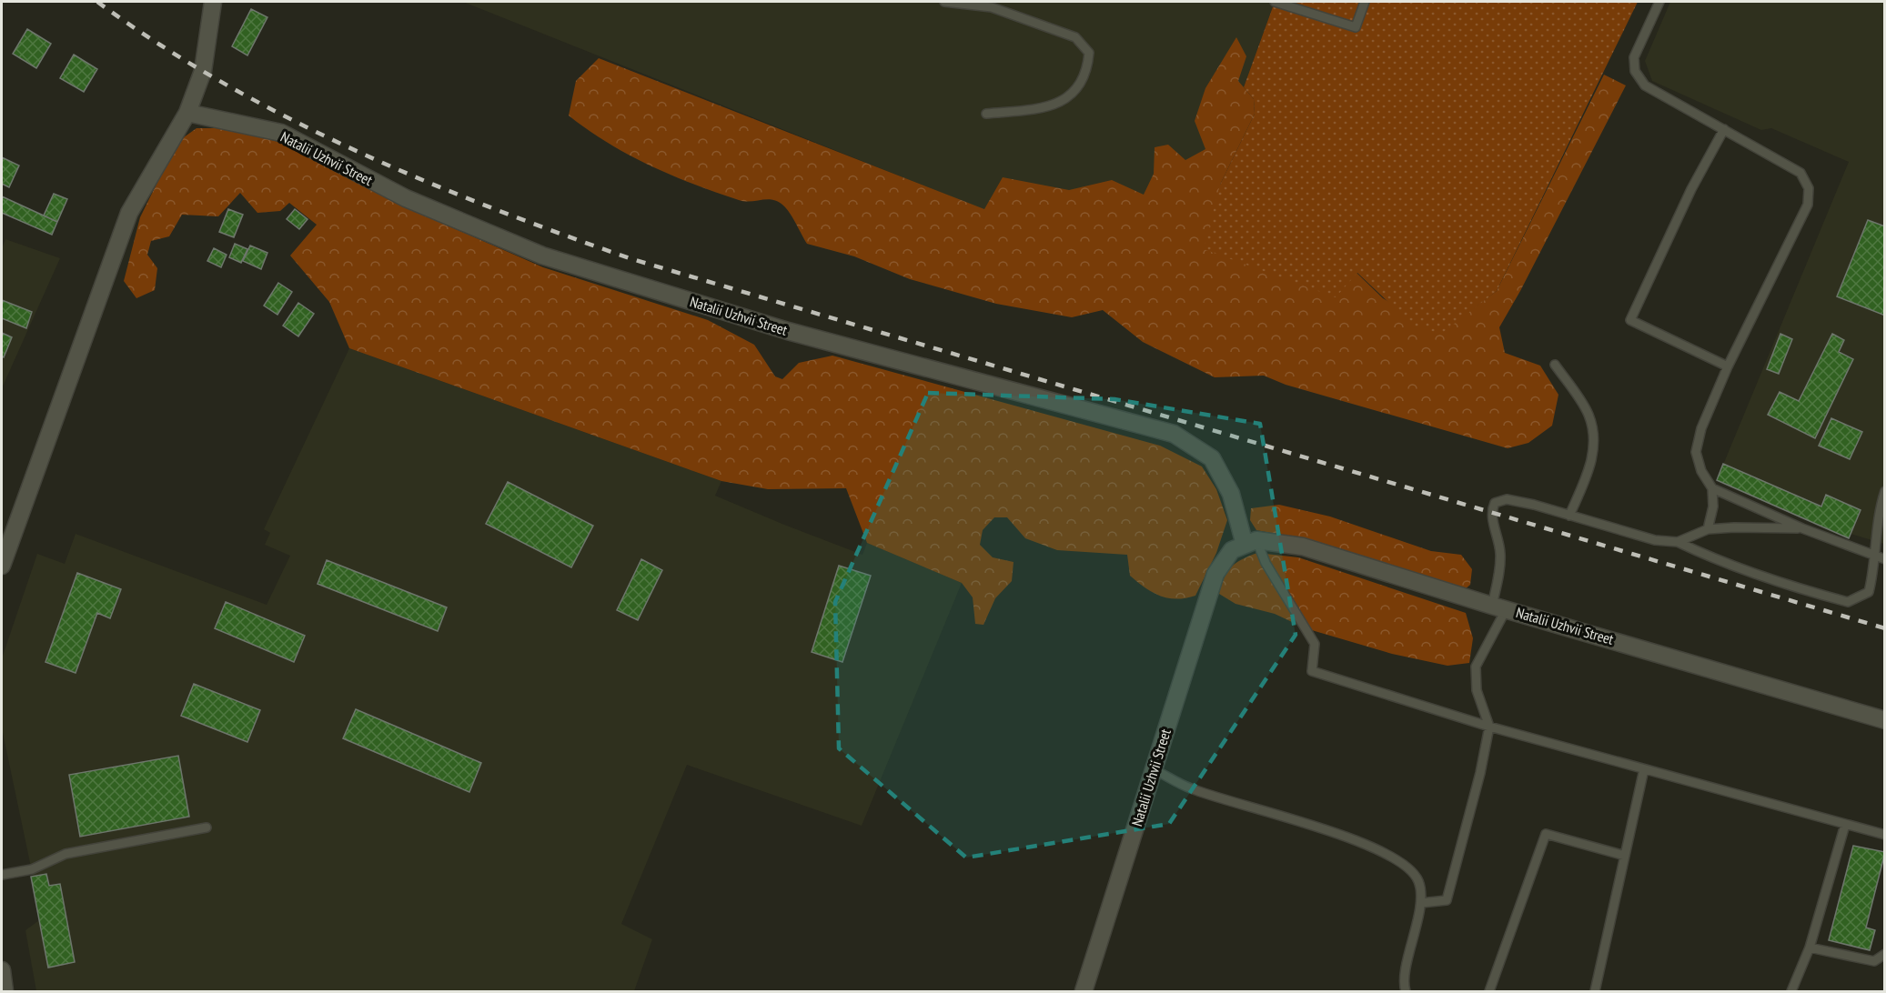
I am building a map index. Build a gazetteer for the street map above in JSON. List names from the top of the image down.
{
  "streets": {
    "street": ["Natalii Uzhvii Street"]
  }
}
